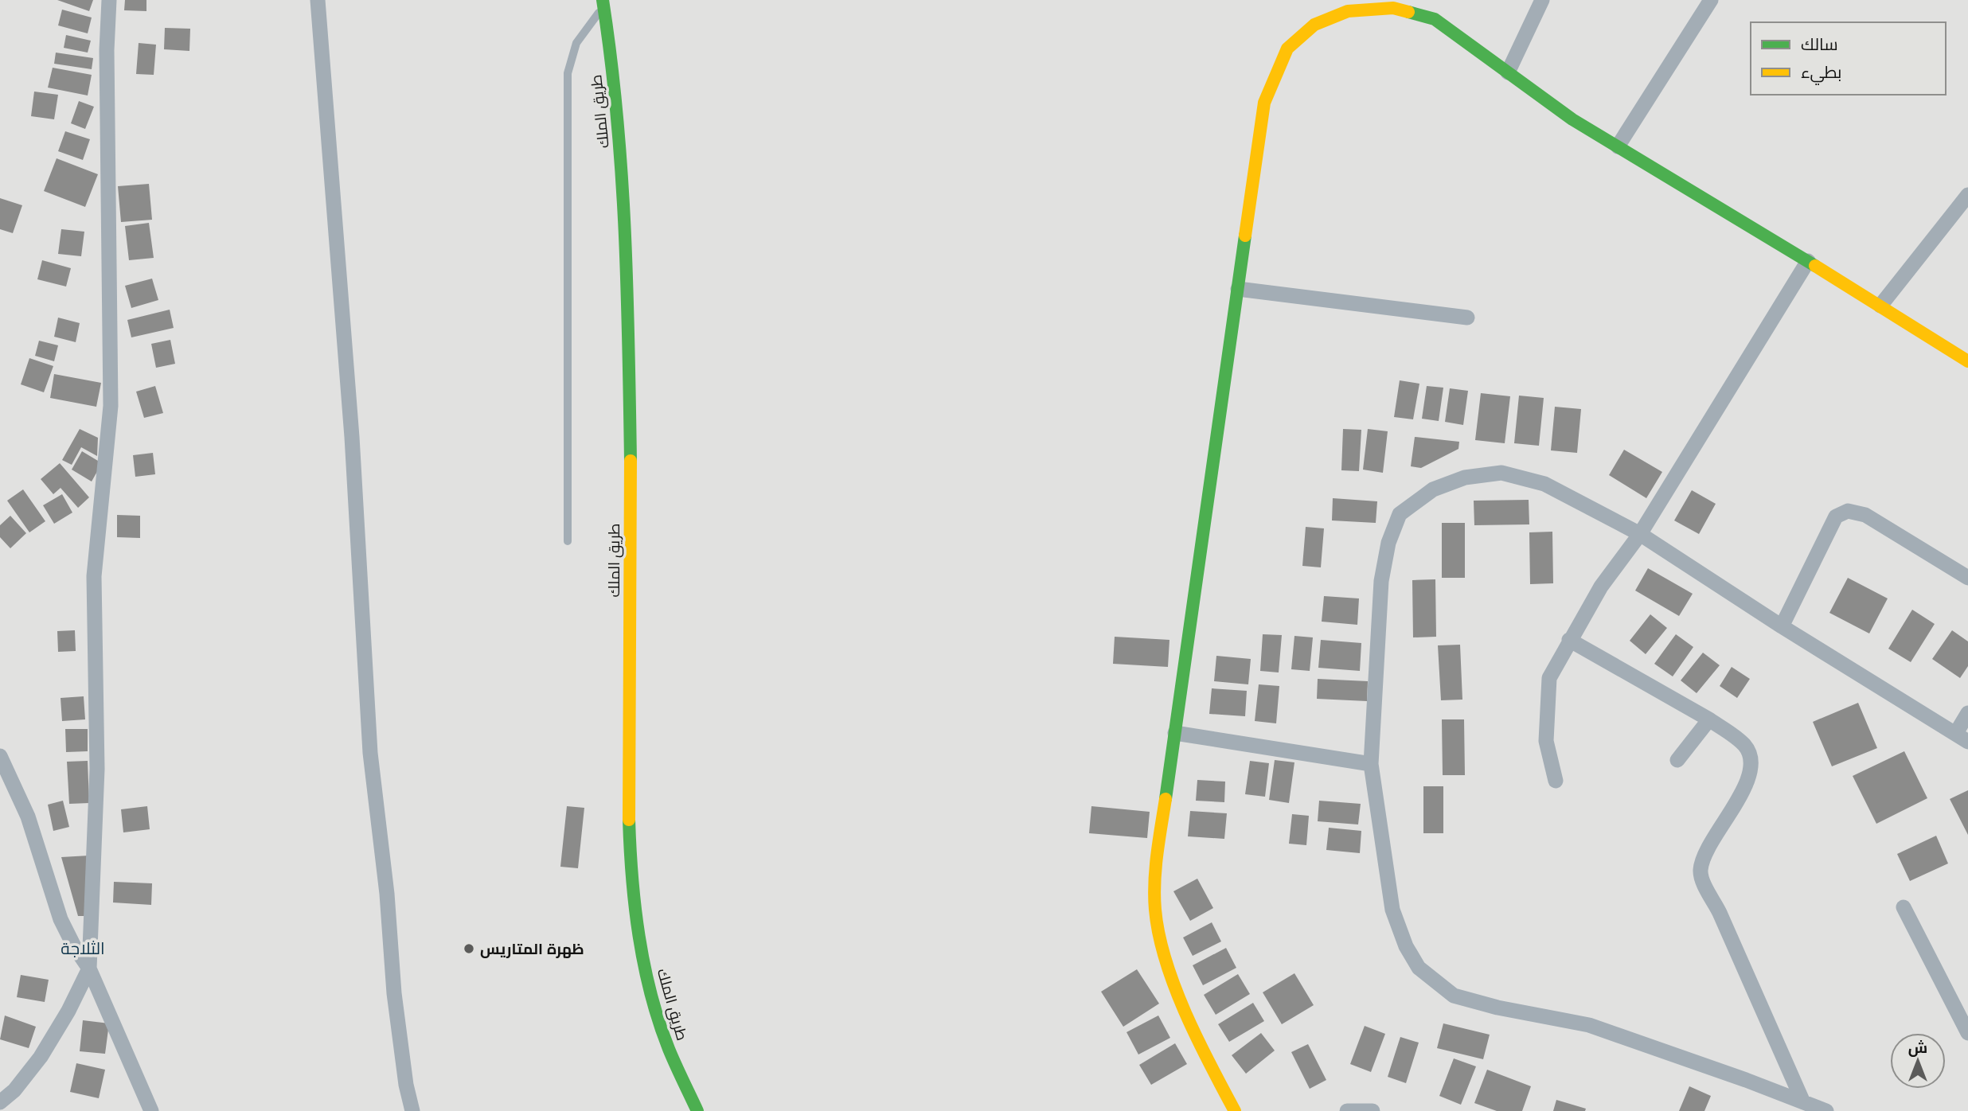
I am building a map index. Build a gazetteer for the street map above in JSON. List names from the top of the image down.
{
  "streets": {
    "street": ["طريق الملك"]
  },
  "districts": ["الثلاجة"],
  "places": ["ظهرة المتاريس"],
  "legend": ["سالك", "بطيء"],
  "north": "top"
}
